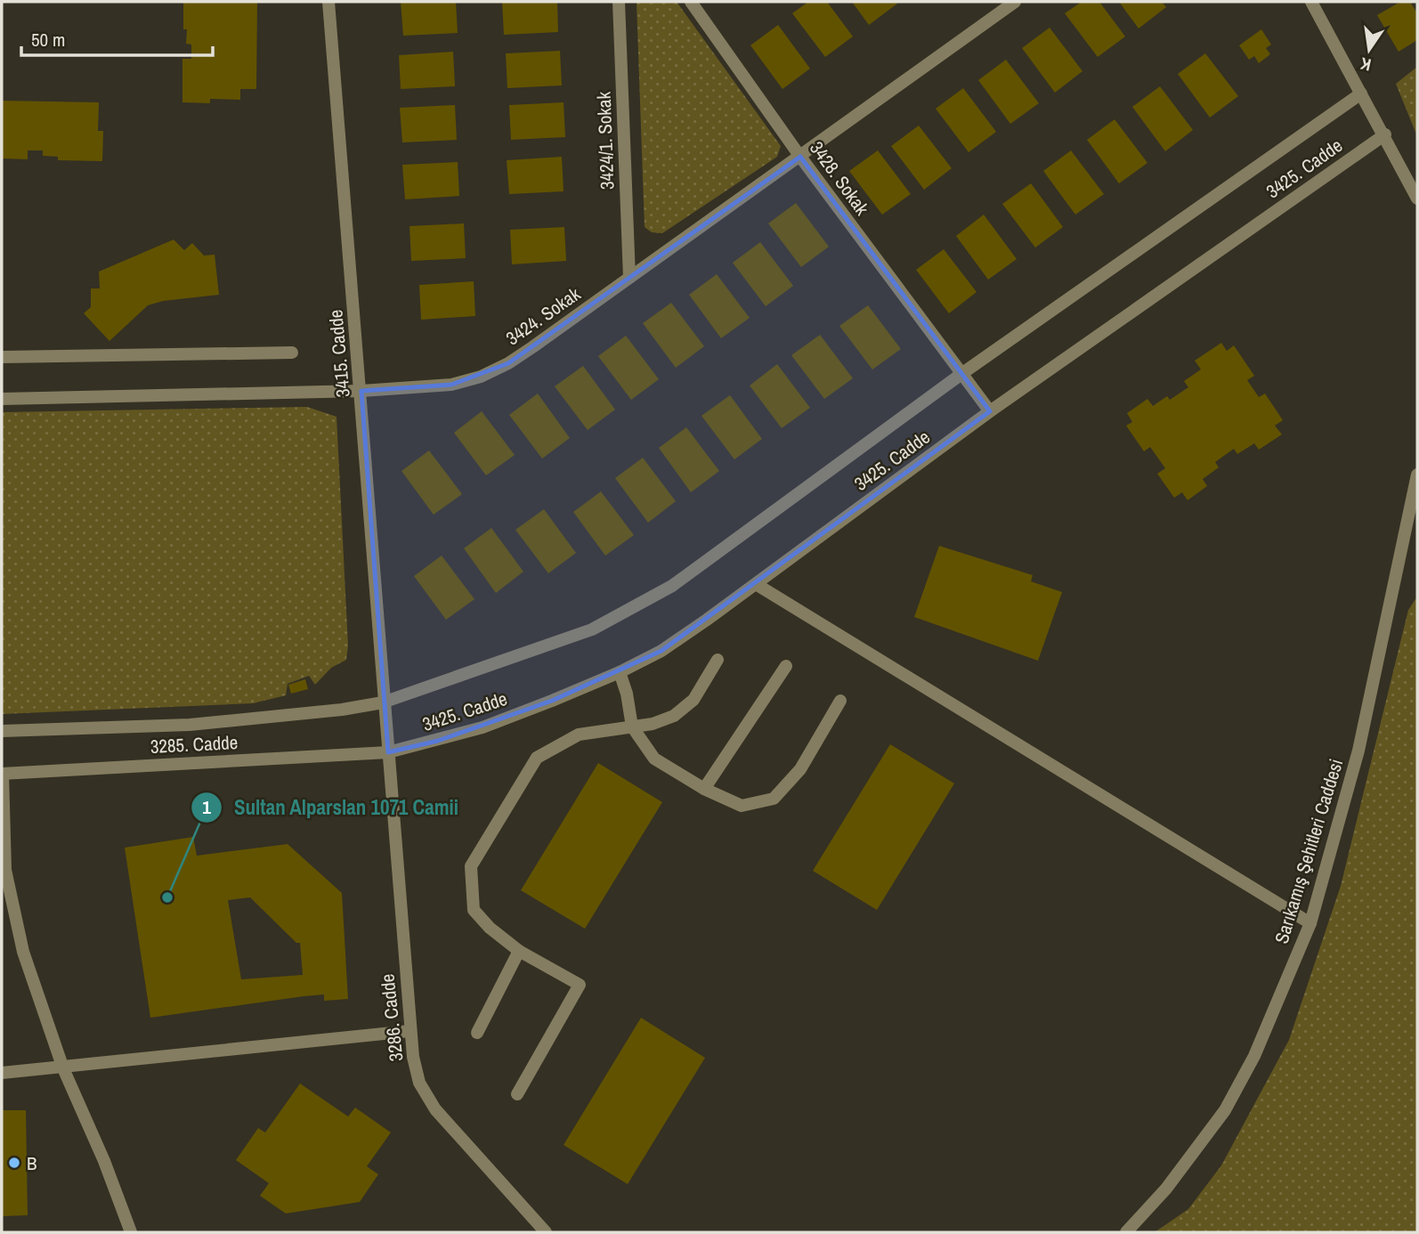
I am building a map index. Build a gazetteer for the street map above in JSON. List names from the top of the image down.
{
  "streets": {
    "street": [
      "3424/1. Sokak",
      "3425. Cadde",
      "3428. Sokak",
      "3424. Sokak",
      "3415. Cadde",
      "3285. Cadde",
      "Sarıkamış Şehitleri Caddesi",
      "3286. Cadde"
    ]
  },
  "crossings": [
    ["3424/1. Sokak", "3424. Sokak"],
    ["3425. Cadde", "3428. Sokak"],
    ["3425. Cadde", "3415. Cadde"],
    ["3425. Cadde", "3285. Cadde"],
    ["3425. Cadde", "3286. Cadde"],
    ["3428. Sokak", "3424. Sokak"],
    ["3424. Sokak", "3415. Cadde"],
    ["3415. Cadde", "3285. Cadde"],
    ["3415. Cadde", "3286. Cadde"],
    ["3285. Cadde", "3286. Cadde"]
  ],
  "places": ["Sultan Alparslan 1071 Camii", "B"],
  "scale_bar": "50 m",
  "north": "bottom"
}
